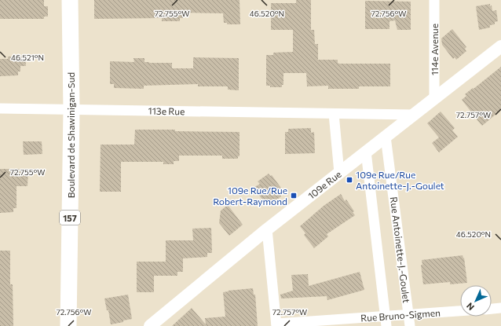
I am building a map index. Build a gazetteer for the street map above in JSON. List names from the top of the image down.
{
  "streets": {
    "main road": ["Boulevard de Shawinigan-Sud", "157"],
    "street": [
      "114e Avenue",
      "113e Rue",
      "109e Rue",
      "Rue Antoinette-J.-Goulet",
      "Rue Bruno-Sigmen"
    ]
  },
  "crossings": [
    ["114e Avenue", "109e Rue"],
    ["113e Rue", "Boulevard de Shawinigan-Sud"],
    ["113e Rue", "109e Rue"],
    ["109e Rue", "Rue Antoinette-J.-Goulet"],
    ["Rue Antoinette-J.-Goulet", "Rue Bruno-Sigmen"]
  ],
  "places": {
    "transit": ["109e Rue/Rue Antoinette-J.-Goulet", "109e Rue/Rue Robert-Raymond"]
  },
  "north": "bottom left",
  "coordinates": [
    "72.755°W",
    "46.520°N",
    "72.756°W",
    "46.521°N",
    "72.757°W"
  ]
}
